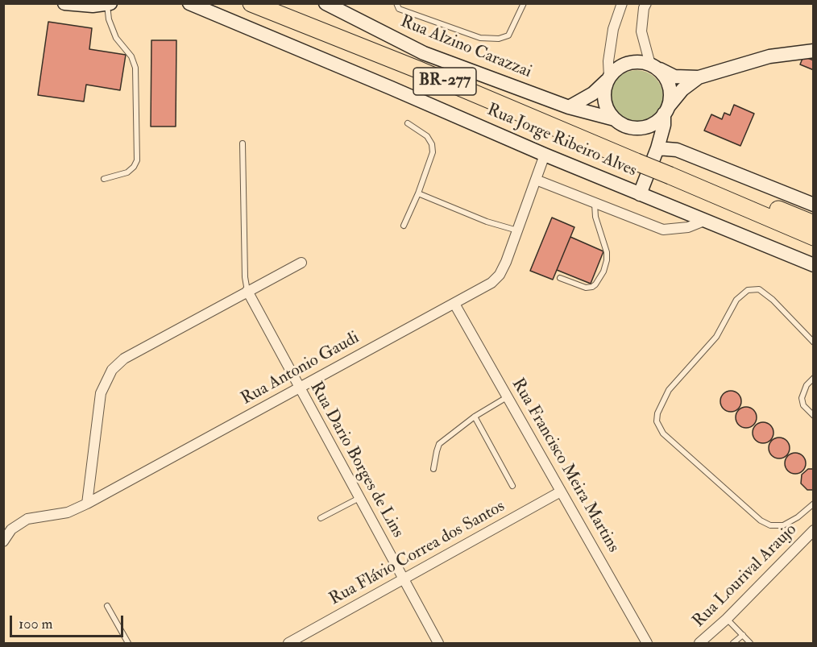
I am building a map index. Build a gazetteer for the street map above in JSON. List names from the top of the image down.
{
  "streets": {
    "highway": ["BR-277"],
    "main road": ["Rua Alzino Carazzai", "Rua Jorge Ribeiro Alves"],
    "street": [
      "Rua Antonio Gaudi",
      "Rua Dario Borges de Lins",
      "Rua Francisco Meira Martins",
      "Rua Flávio Correa dos Santos",
      "Rua Lourival Araujo"
    ]
  },
  "crossings": [
    ["Rua Jorge Ribeiro Alves", "Rua Antonio Gaudi"],
    ["Rua Antonio Gaudi", "Rua Dario Borges de Lins"],
    ["Rua Antonio Gaudi", "Rua Francisco Meira Martins"],
    ["Rua Dario Borges de Lins", "Rua Flávio Correa dos Santos"],
    ["Rua Francisco Meira Martins", "Rua Flávio Correa dos Santos"]
  ],
  "scale_bar": "100 m"
}
